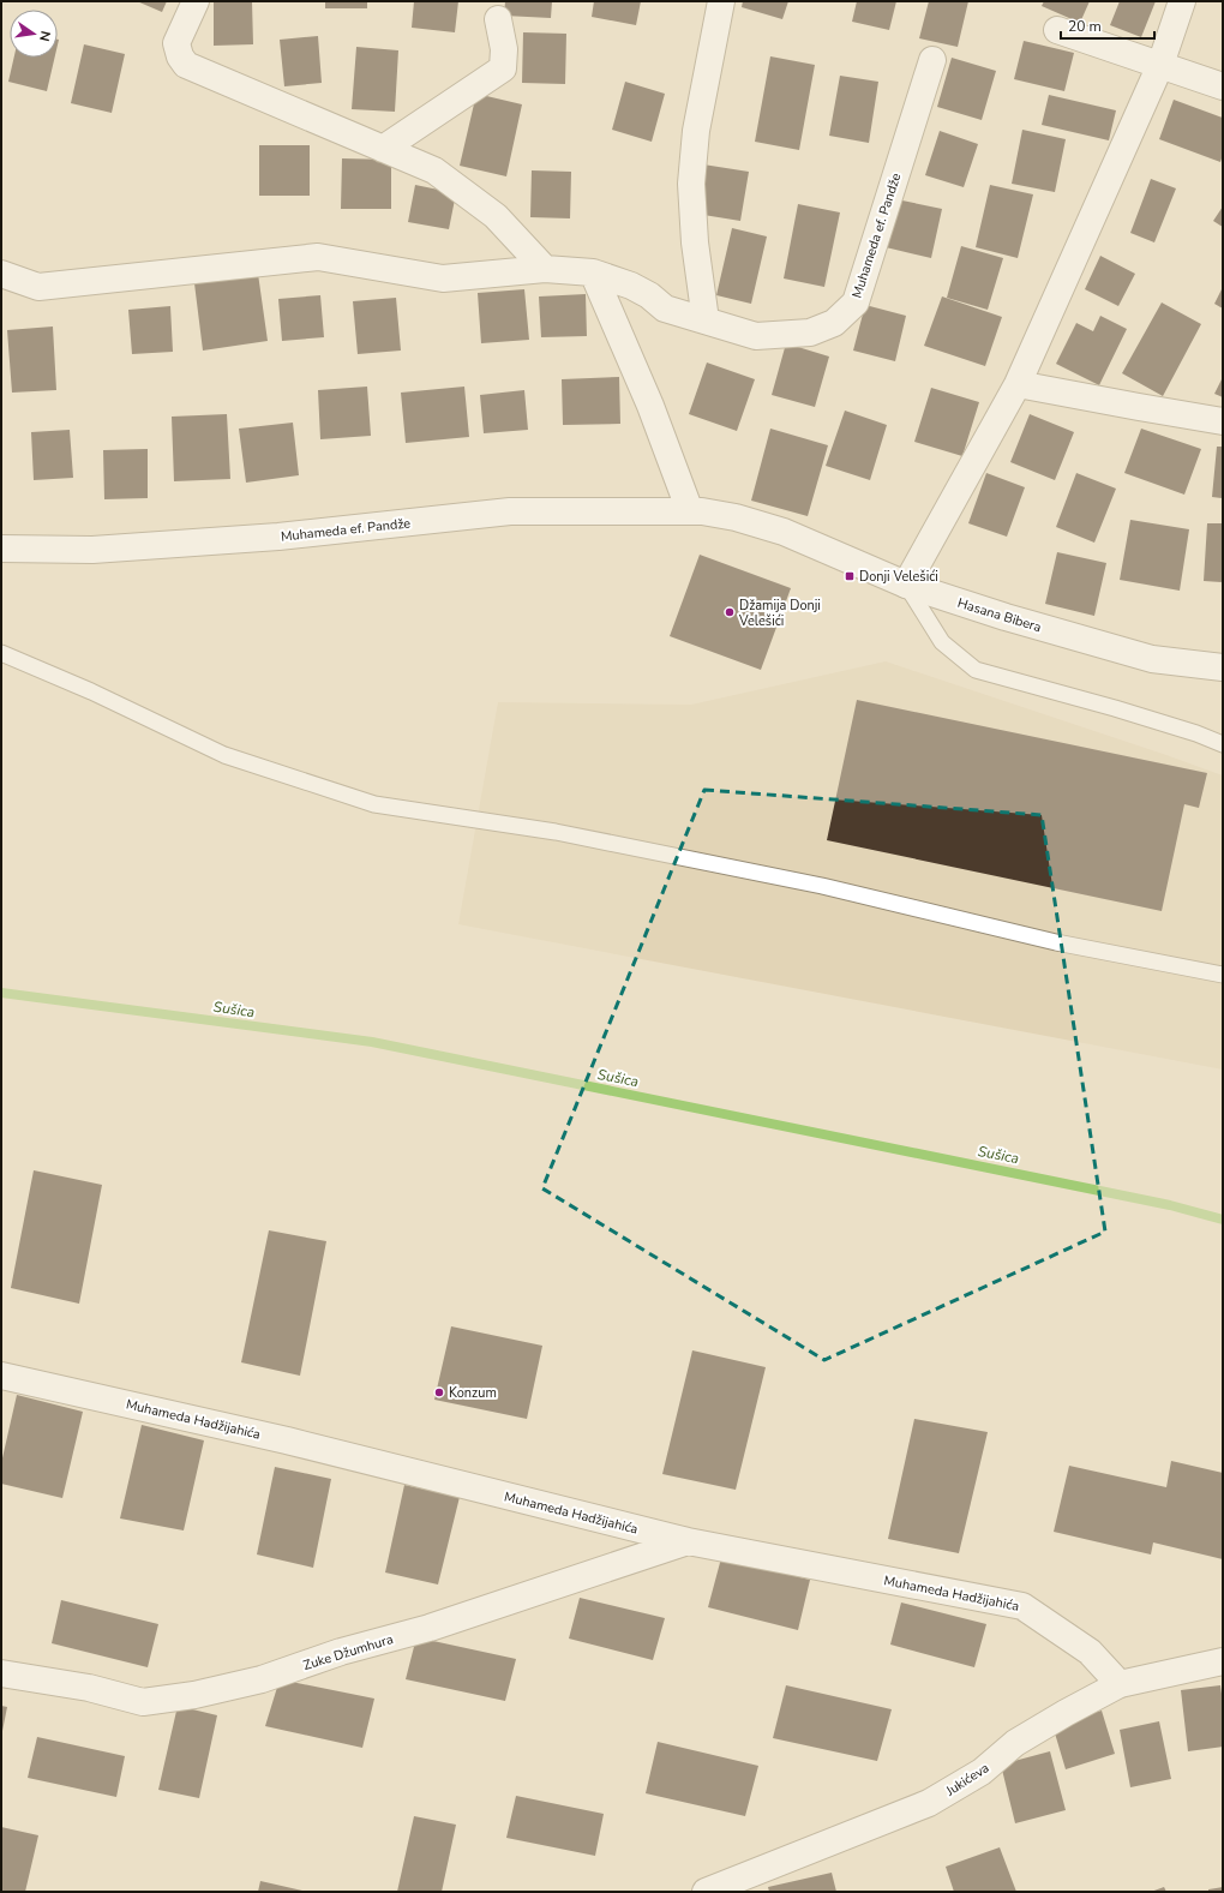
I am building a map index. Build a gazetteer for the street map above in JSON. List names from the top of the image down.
{
  "streets": {
    "street": [
      "Muhameda ef. Pandže",
      "Hasana Bibera",
      "Muhameda Hadžijahića",
      "Zuke Džumhura",
      "Jukićeva"
    ]
  },
  "crossings": [
    ["Muhameda ef. Pandže", "Hasana Bibera"],
    ["Muhameda Hadžijahića", "Zuke Džumhura"],
    ["Muhameda Hadžijahića", "Jukićeva"]
  ],
  "water": ["Sušica"],
  "places": {
    "transit": ["Donji Velešići"],
    "other": ["Džamija Donji Velešići", "Konzum"]
  },
  "scale_bar": "20 m",
  "north": "right"
}
